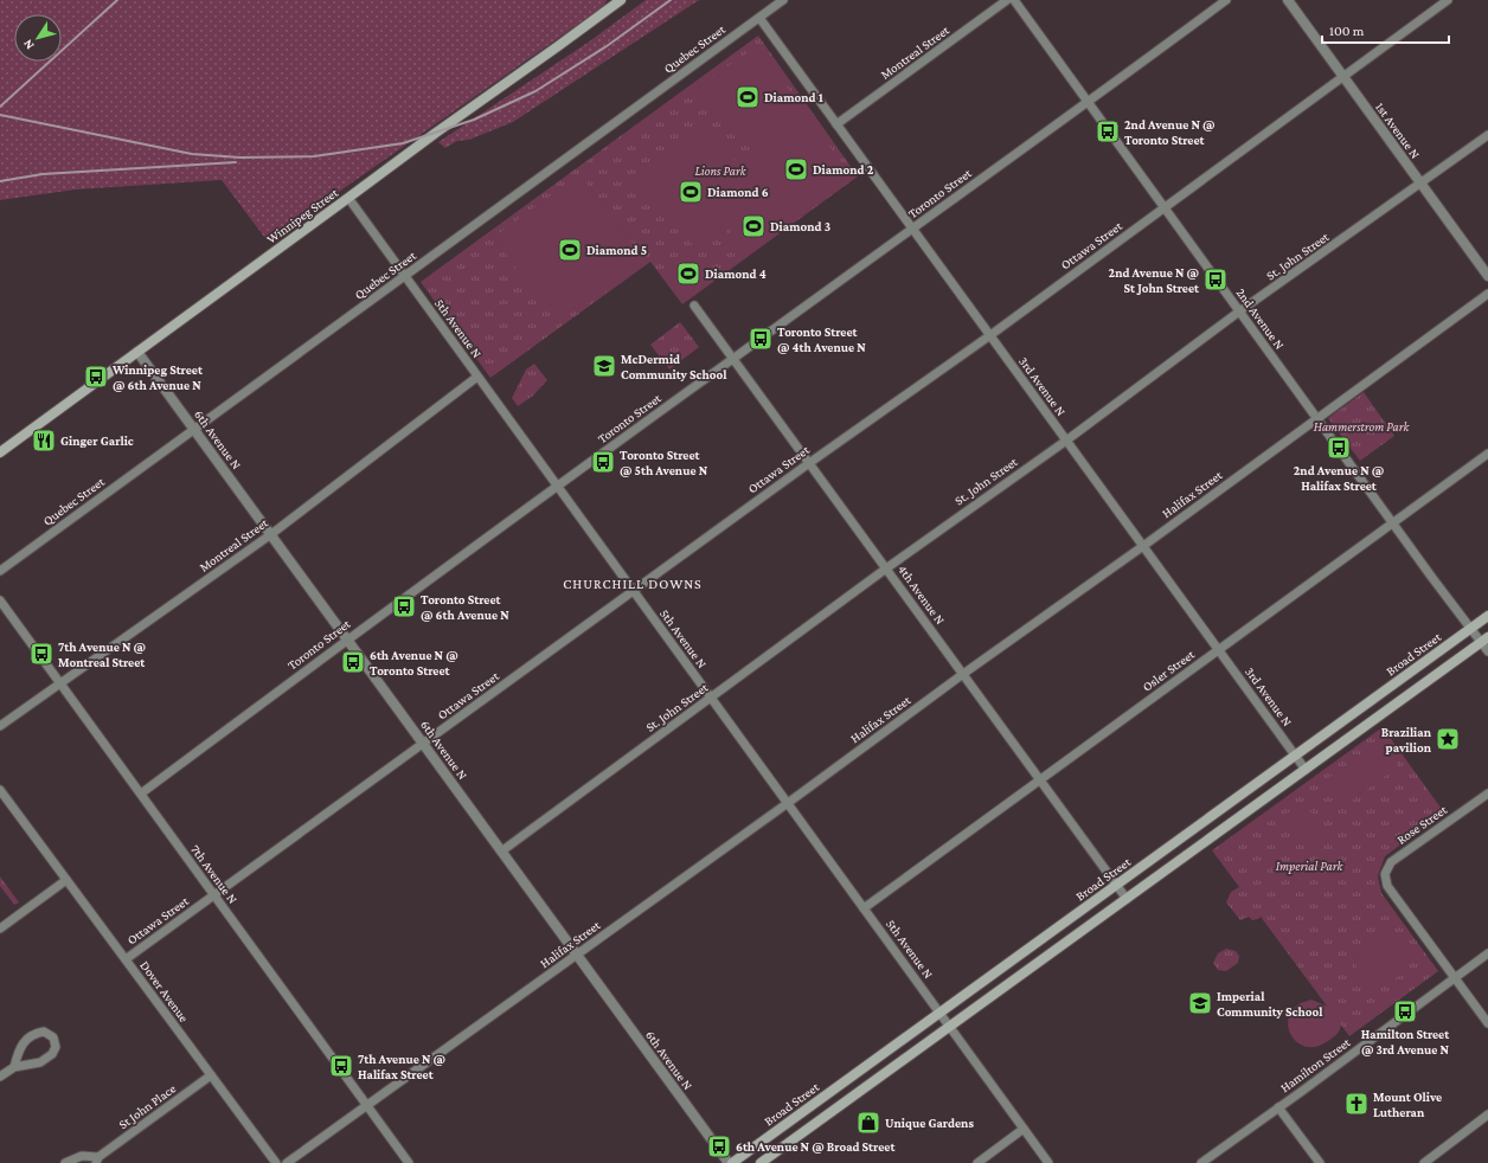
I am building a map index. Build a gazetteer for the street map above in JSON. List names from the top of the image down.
{
  "streets": {
    "main road": ["Winnipeg Street", "Broad Street"],
    "street": [
      "Quebec Street",
      "Montreal Street",
      "1st Avenue N",
      "Toronto Street",
      "Ottawa Street",
      "St. John Street",
      "2nd Avenue N",
      "5th Avenue N",
      "3rd Avenue N",
      "6th Avenue N",
      "Halifax Street",
      "4th Avenue N",
      "Osler Street",
      "Rose Street",
      "7th Avenue N",
      "Dover Avenue",
      "Hamilton Street",
      "St John Place"
    ]
  },
  "crossings": [
    ["Quebec Street", "5th Avenue N"],
    ["Quebec Street", "3rd Avenue N"],
    ["Quebec Street", "6th Avenue N"],
    ["Montreal Street", "5th Avenue N"],
    ["Montreal Street", "3rd Avenue N"],
    ["Montreal Street", "6th Avenue N"],
    ["Montreal Street", "7th Avenue N"],
    ["1st Avenue N", "Ottawa Street"],
    ["1st Avenue N", "St. John Street"],
    ["Toronto Street", "2nd Avenue N"],
    ["Toronto Street", "5th Avenue N"],
    ["Toronto Street", "3rd Avenue N"],
    ["Toronto Street", "6th Avenue N"],
    ["Toronto Street", "4th Avenue N"],
    ["Toronto Street", "7th Avenue N"],
    ["Winnipeg Street", "5th Avenue N"],
    ["Winnipeg Street", "6th Avenue N"],
    ["Ottawa Street", "2nd Avenue N"],
    ["Ottawa Street", "5th Avenue N"],
    ["Ottawa Street", "3rd Avenue N"],
    ["Ottawa Street", "6th Avenue N"],
    ["Ottawa Street", "4th Avenue N"],
    ["Ottawa Street", "7th Avenue N"],
    ["Ottawa Street", "Dover Avenue"],
    ["St. John Street", "2nd Avenue N"],
    ["St. John Street", "5th Avenue N"],
    ["St. John Street", "3rd Avenue N"],
    ["St. John Street", "6th Avenue N"],
    ["St. John Street", "4th Avenue N"],
    ["2nd Avenue N", "Halifax Street"],
    ["2nd Avenue N", "Broad Street"],
    ["2nd Avenue N", "Osler Street"],
    ["5th Avenue N", "Halifax Street"],
    ["5th Avenue N", "Broad Street"],
    ["5th Avenue N", "Osler Street"],
    ["3rd Avenue N", "Halifax Street"],
    ["3rd Avenue N", "Broad Street"],
    ["3rd Avenue N", "Osler Street"],
    ["6th Avenue N", "Halifax Street"],
    ["Halifax Street", "4th Avenue N"],
    ["Halifax Street", "7th Avenue N"],
    ["4th Avenue N", "Broad Street"],
    ["4th Avenue N", "Osler Street"],
    ["Rose Street", "Hamilton Street"],
    ["Dover Avenue", "St John Place"]
  ],
  "districts": ["CHURCHILL DOWNS"],
  "parks": ["Lions Park", "Hammerstrom Park", "Imperial Park"],
  "places": {
    "sports": [
      "Diamond 1",
      "Diamond 2",
      "Diamond 6",
      "Diamond 3",
      "Diamond 5",
      "Diamond 4"
    ],
    "bus stop": [
      "2nd Avenue N @ Toronto Street",
      "2nd Avenue N @ St John Street",
      "Toronto Street @ 4th Avenue N",
      "Winnipeg Street @ 6th Avenue N",
      "2nd Avenue N @ Halifax Street",
      "Toronto Street @ 5th Avenue N",
      "Toronto Street @ 6th Avenue N",
      "7th Avenue N @ Montreal Street",
      "6th Avenue N @ Toronto Street",
      "Hamilton Street @ 3rd Avenue N",
      "7th Avenue N @ Halifax Street",
      "6th Avenue N @ Broad Street"
    ],
    "school or university": ["McDermid Community School", "Imperial Community School"],
    "restaurant": ["Ginger Garlic"],
    "place": ["Brazilian pavilion"],
    "church": ["Mount Olive Lutheran"],
    "shop": ["Unique Gardens"]
  },
  "scale_bar": "100 m",
  "north": "bottom left"
}
